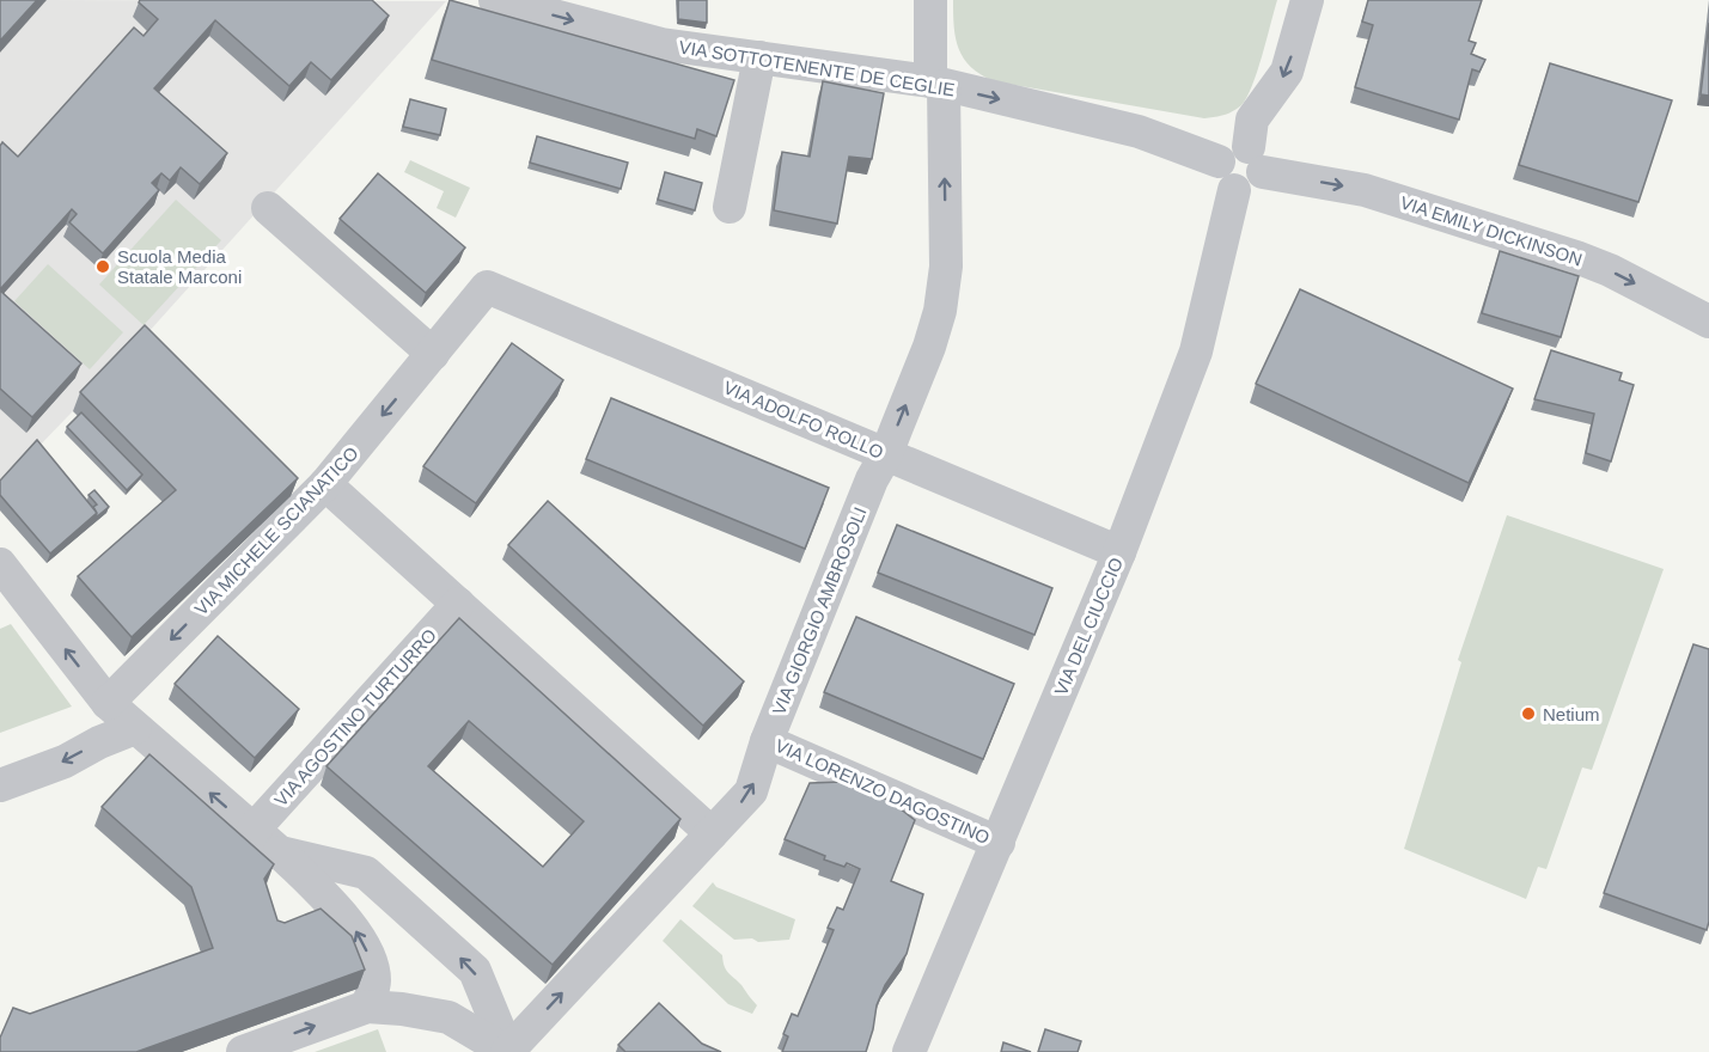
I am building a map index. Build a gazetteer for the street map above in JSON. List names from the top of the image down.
{
  "streets": {
    "street": [
      "VIA SOTTOTENENTE DE CEGLIE",
      "VIA EMILY DICKINSON",
      "VIA ADOLFO ROLLO",
      "VIA MICHELE SCIANATICO",
      "VIA GIORGIO AMBROSOLI",
      "VIA DEL CIUCCIO",
      "VIA AGOSTINO TURTURRO",
      "VIA LORENZO DAGOSTINO"
    ]
  },
  "crossings": [
    ["VIA SOTTOTENENTE DE CEGLIE", "VIA EMILY DICKINSON"],
    ["VIA SOTTOTENENTE DE CEGLIE", "VIA GIORGIO AMBROSOLI"],
    ["VIA SOTTOTENENTE DE CEGLIE", "VIA DEL CIUCCIO"],
    ["VIA EMILY DICKINSON", "VIA DEL CIUCCIO"],
    ["VIA ADOLFO ROLLO", "VIA MICHELE SCIANATICO"],
    ["VIA ADOLFO ROLLO", "VIA GIORGIO AMBROSOLI"],
    ["VIA ADOLFO ROLLO", "VIA DEL CIUCCIO"],
    ["VIA GIORGIO AMBROSOLI", "VIA LORENZO DAGOSTINO"],
    ["VIA DEL CIUCCIO", "VIA LORENZO DAGOSTINO"]
  ],
  "one_way": [
    "VIA SOTTOTENENTE DE CEGLIE",
    "VIA EMILY DICKINSON",
    "VIA MICHELE SCIANATICO",
    "VIA GIORGIO AMBROSOLI"
  ],
  "places": ["Scuola Media Statale Marconi", "Netium"]
}
